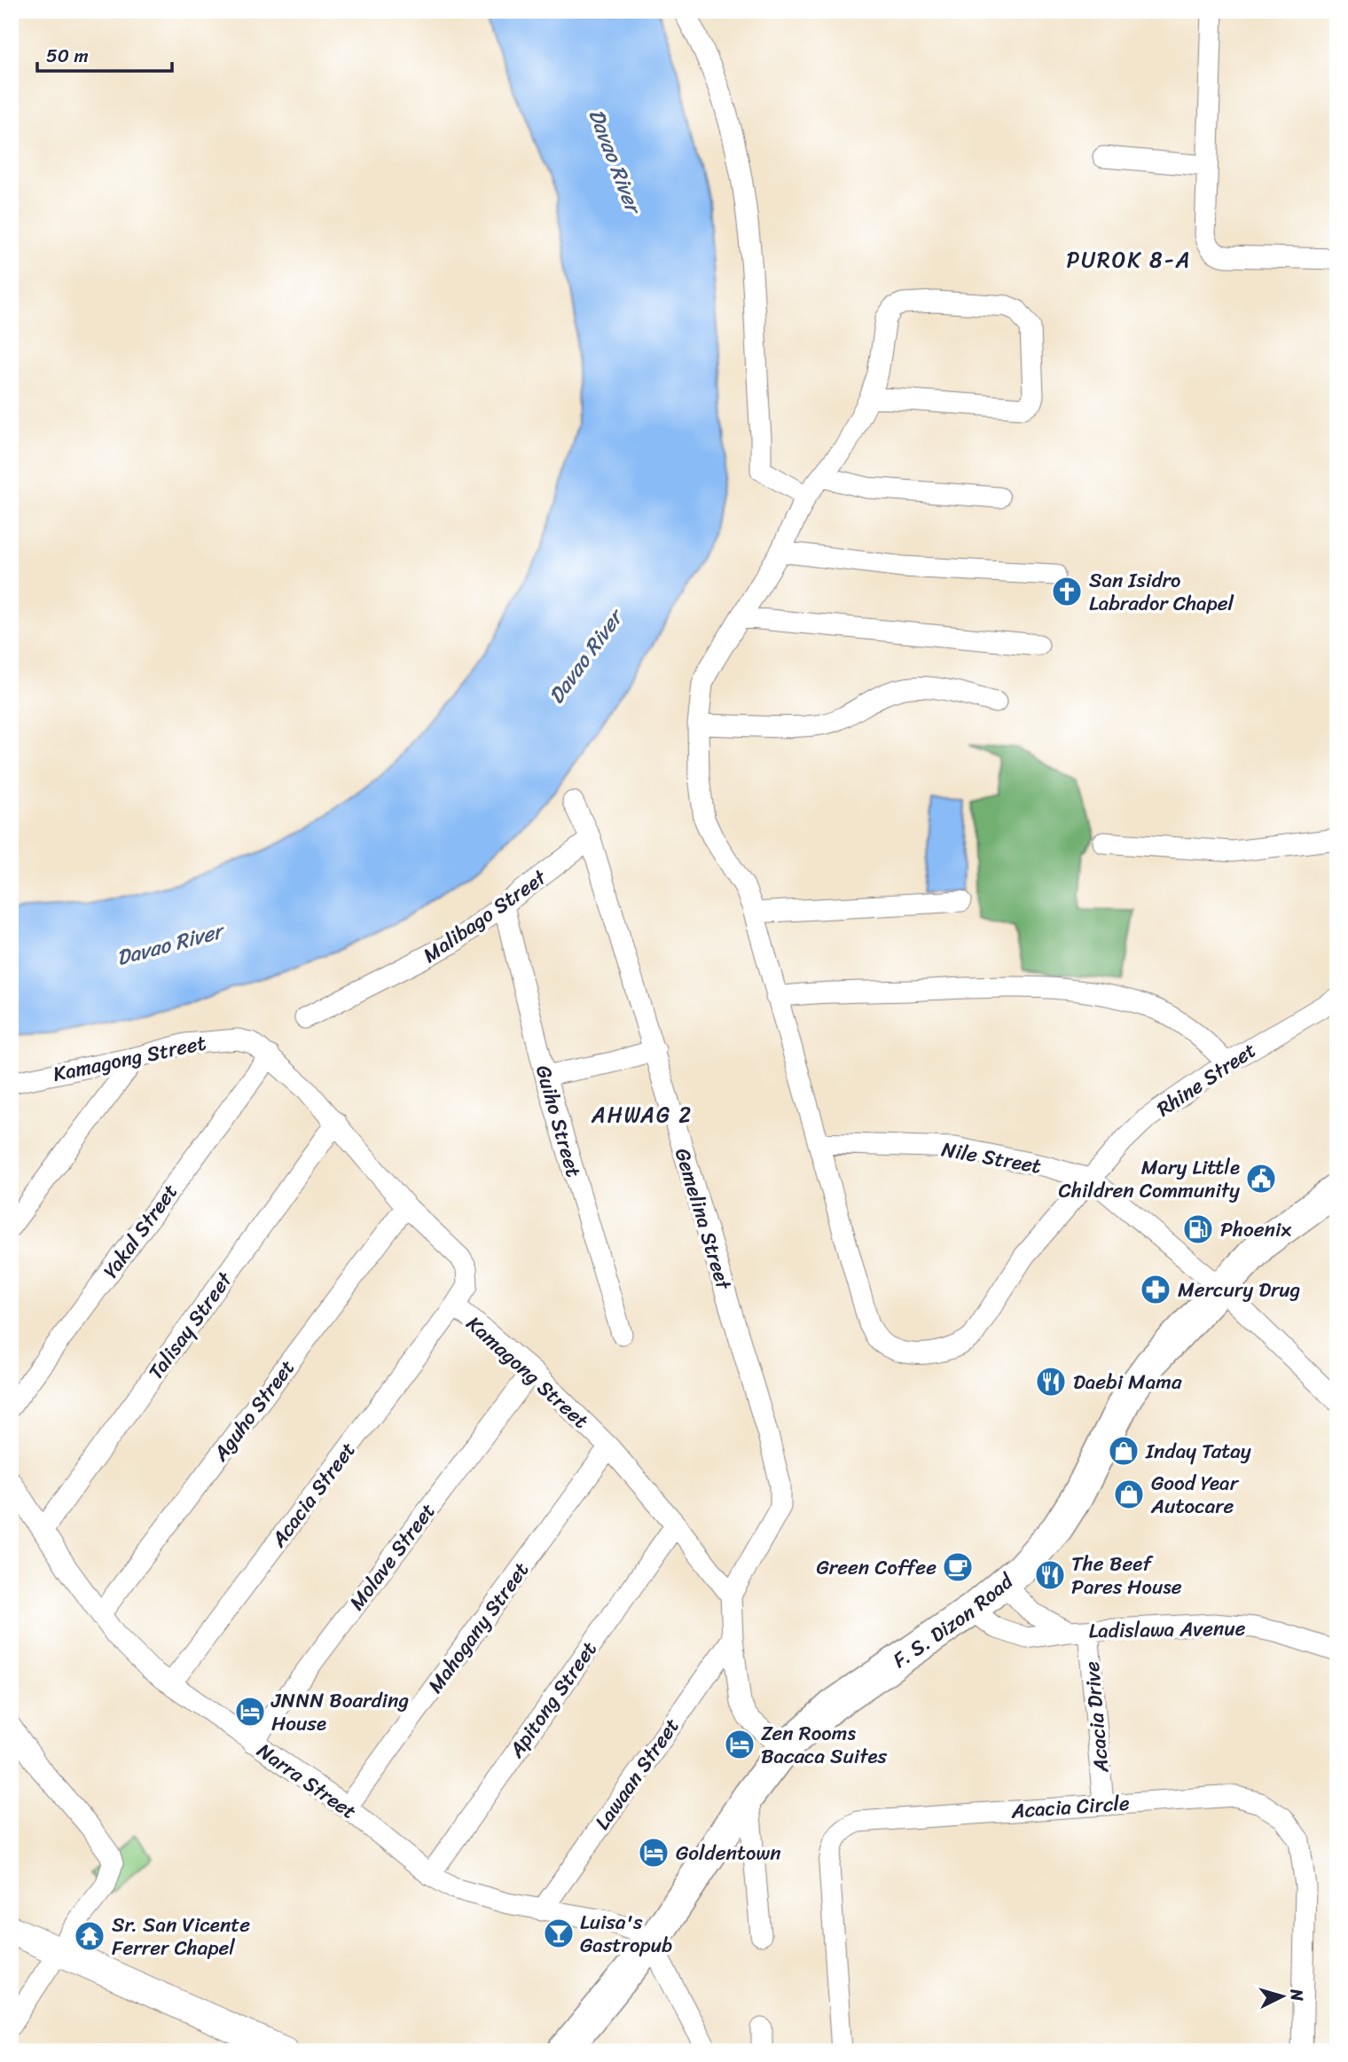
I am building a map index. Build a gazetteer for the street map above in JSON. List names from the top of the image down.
{
  "streets": {
    "main road": ["F. S. Dizon Road"],
    "street": [
      "Malibago Street",
      "Kamagong Street",
      "Rhine Street",
      "Guiho Street",
      "Nile Street",
      "Gemelina Street",
      "Yakal Street",
      "Talisay Street",
      "Aguho Street",
      "Acacia Street",
      "Molave Street",
      "Mahogany Street",
      "Ladislawa Avenue",
      "Apitong Street",
      "Acacia Drive",
      "Lawaan Street",
      "Narra Street",
      "Acacia Circle"
    ]
  },
  "crossings": [
    ["Malibago Street", "Guiho Street"],
    ["Malibago Street", "Gemelina Street"],
    ["Kamagong Street", "Gemelina Street"],
    ["Kamagong Street", "Yakal Street"],
    ["Kamagong Street", "Talisay Street"],
    ["Kamagong Street", "Aguho Street"],
    ["Kamagong Street", "Acacia Street"],
    ["Kamagong Street", "Molave Street"],
    ["Kamagong Street", "Mahogany Street"],
    ["Kamagong Street", "Apitong Street"],
    ["Rhine Street", "Nile Street"],
    ["Nile Street", "F. S. Dizon Road"],
    ["Talisay Street", "Narra Street"],
    ["Aguho Street", "Narra Street"],
    ["Acacia Street", "Narra Street"],
    ["Molave Street", "Narra Street"],
    ["F. S. Dizon Road", "Ladislawa Avenue"],
    ["F. S. Dizon Road", "Narra Street"],
    ["Mahogany Street", "Narra Street"],
    ["Ladislawa Avenue", "Acacia Drive"],
    ["Apitong Street", "Narra Street"],
    ["Acacia Drive", "Acacia Circle"],
    ["Lawaan Street", "Narra Street"]
  ],
  "districts": ["PUROK 8-A", "AHWAG 2"],
  "water": ["Davao River"],
  "places": {
    "church": ["San Isidro Labrador Chapel"],
    "public building": ["Mary Little Children Community"],
    "fuel station": ["Phoenix"],
    "pharmacy": ["Mercury Drug"],
    "restaurant": ["Daebi Mama", "The Beef Pares House"],
    "shop": ["Inday Tatay", "Good Year Autocare"],
    "cafe": ["Green Coffee"],
    "hotel": ["JNNN Boarding House", "Zen Rooms Bacaca Suites", "Goldentown"],
    "bar": ["Luisa's Gastropub"],
    "temple": ["Sr. San Vicente Ferrer Chapel"]
  },
  "scale_bar": "50 m",
  "north": "right"
}
